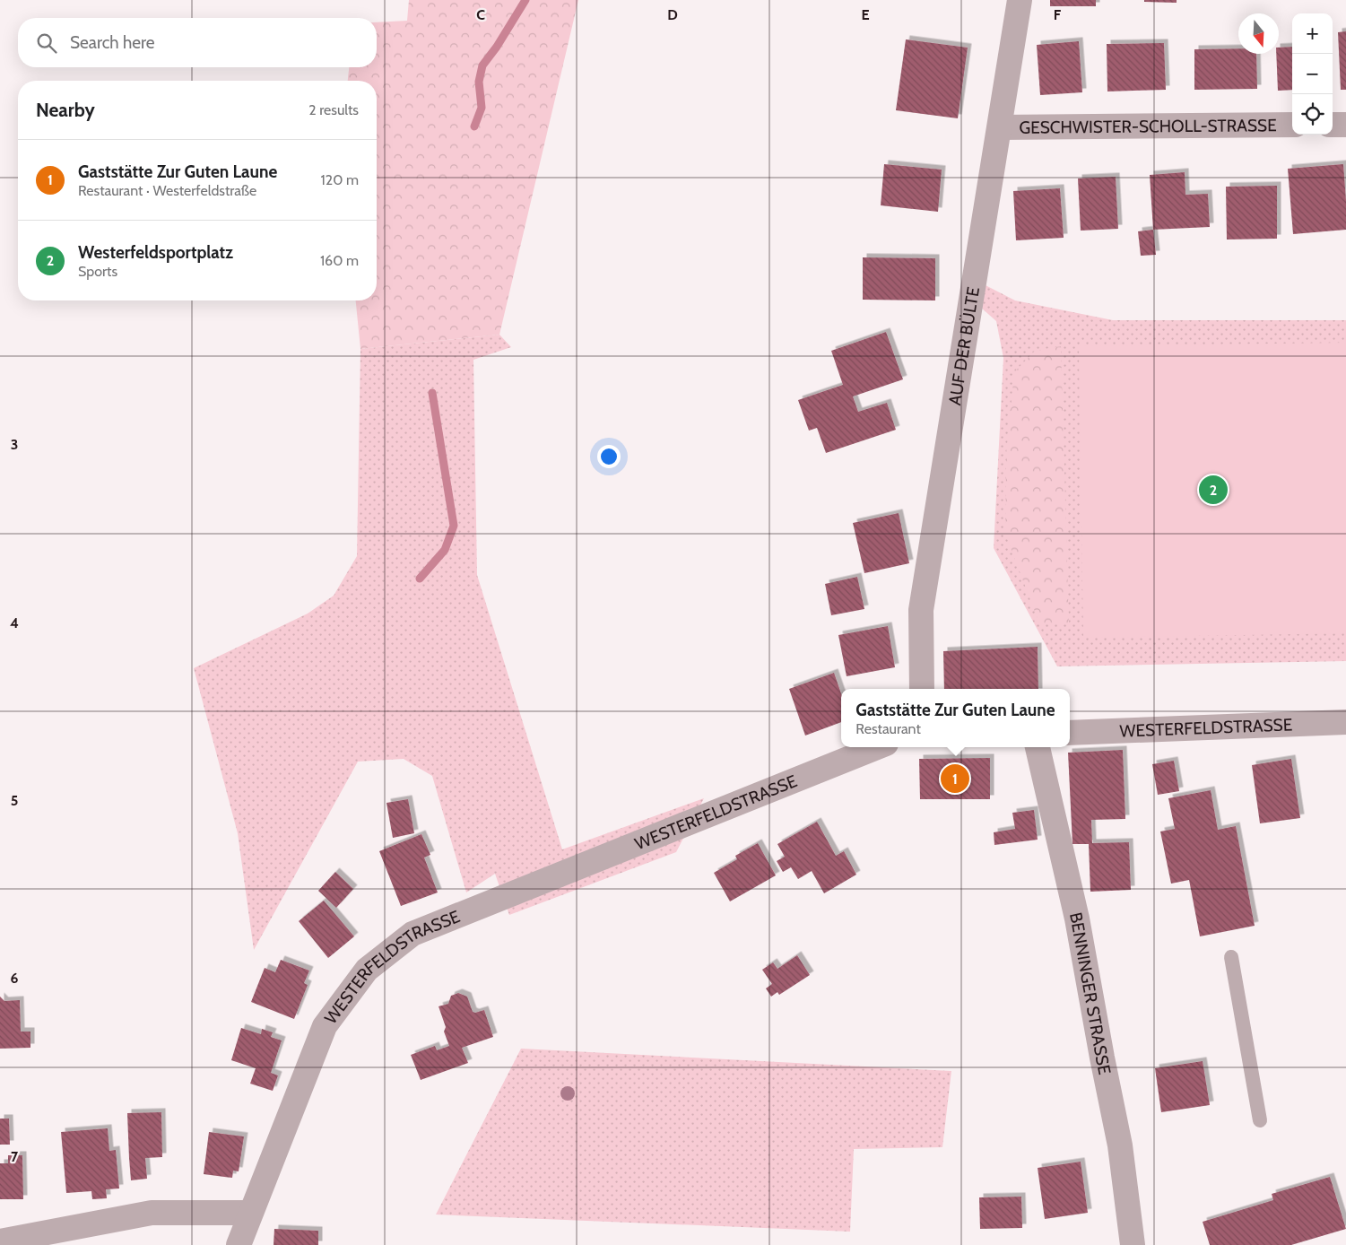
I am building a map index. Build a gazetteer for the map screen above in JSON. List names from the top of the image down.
{
  "streets": {
    "street": [
      "GESCHWISTER-SCHOLL-STRASSE",
      "AUF DER BÜLTE",
      "WESTERFELDSTRASSE",
      "BENNINGER STRASSE"
    ]
  },
  "crossings": [
    ["GESCHWISTER-SCHOLL-STRASSE", "AUF DER BÜLTE"]
  ],
  "north": "bottom",
  "page": {
    "map_buttons": ["+", "−"],
    "search": "Search here",
    "heading": ["Nearby", "2 results"],
    "list": [
      {
        "mark": "1",
        "name": "Gaststätte Zur Guten Laune",
        "note": "Restaurant · Westerfeldstraße",
        "value": "120 m"
      },
      {
        "mark": "2",
        "name": "Westerfeldsportplatz",
        "note": "Sports",
        "value": "160 m"
      }
    ],
    "pins": ["2", "1"],
    "popup": ["Gaststätte Zur Guten Laune", "Restaurant"]
  },
  "grid": {
    "columns": [
      "C",
      "D",
      "E",
      "F"
    ],
    "rows": [
      "3",
      "4",
      "5",
      "6",
      "7"
    ]
  }
}
